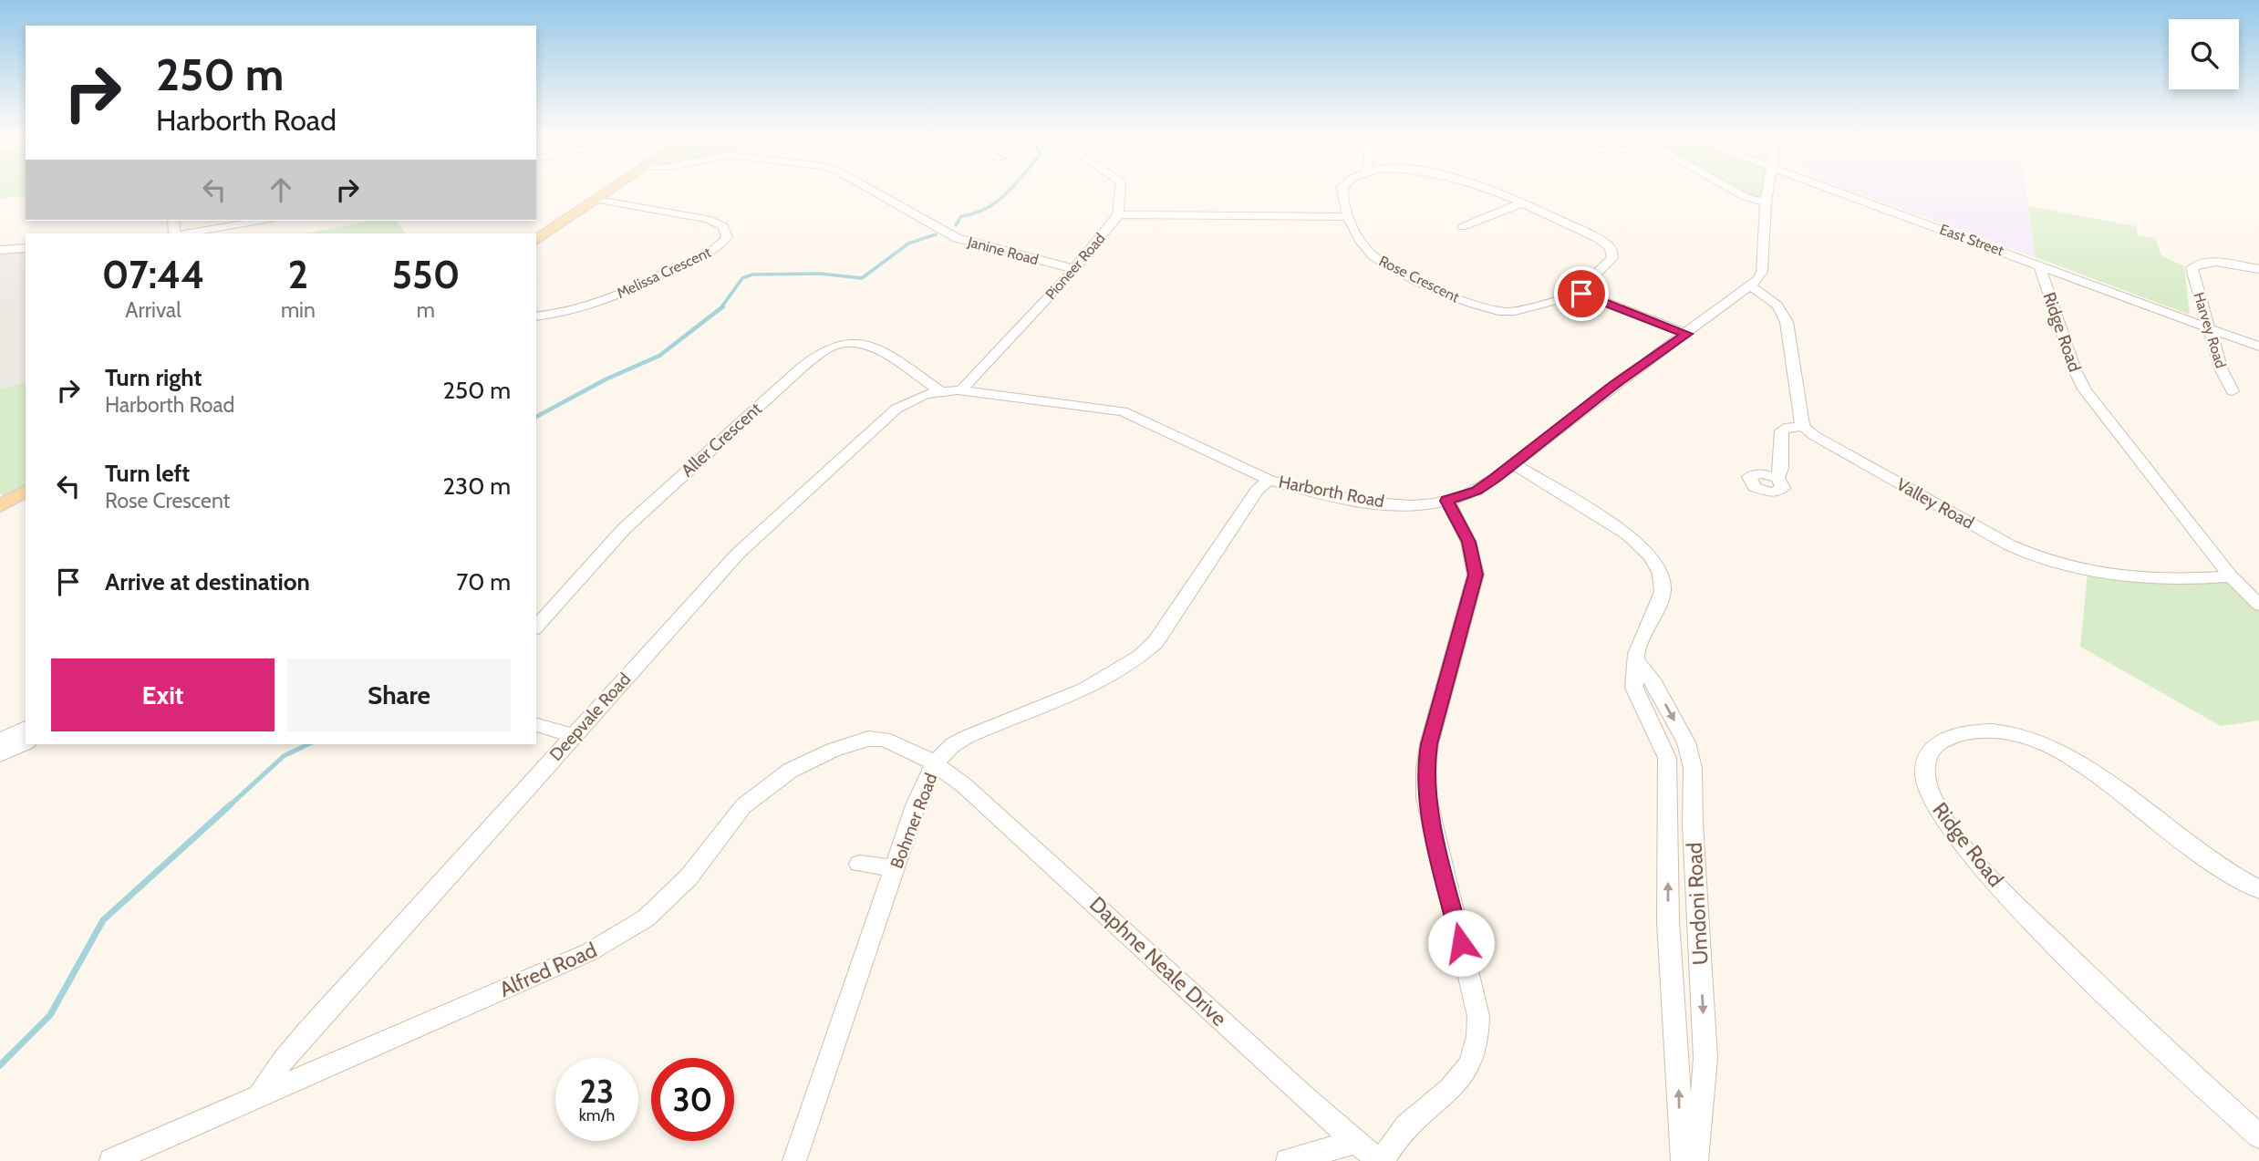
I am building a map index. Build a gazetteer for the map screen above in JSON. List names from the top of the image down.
{
  "streets": {
    "street": [
      "East Street",
      "Janine Road",
      "Pioneer Road",
      "Melissa Crescent",
      "Rose Crescent",
      "Harvey Road",
      "Ridge Road",
      "Aller Crescent",
      "Harborth Road",
      "Valley Road",
      "Deepvale Road",
      "Bohmer Road",
      "Umdoni Road",
      "Daphne Neale Drive",
      "Alfred Road"
    ]
  },
  "crossings": [
    ["East Street", "Harvey Road"],
    ["East Street", "Ridge Road"],
    ["Janine Road", "Pioneer Road"],
    ["Pioneer Road", "Harborth Road"],
    ["Pioneer Road", "Deepvale Road"],
    ["Ridge Road", "Valley Road"],
    ["Aller Crescent", "Deepvale Road"],
    ["Harborth Road", "Deepvale Road"],
    ["Harborth Road", "Bohmer Road"],
    ["Harborth Road", "Umdoni Road"],
    ["Deepvale Road", "Alfred Road"],
    ["Bohmer Road", "Daphne Neale Drive"],
    ["Bohmer Road", "Alfred Road"],
    ["Daphne Neale Drive", "Alfred Road"]
  ],
  "page": {
    "turn": ["250 m", "Harborth Road"],
    "eta": [
      "07:44",
      "Arrival",
      "2",
      "min",
      "550",
      "m"
    ],
    "list": [
      {
        "name": "Turn right",
        "note": "Harborth Road",
        "value": "250 m"
      },
      {
        "name": "Turn left",
        "note": "Rose Crescent",
        "value": "230 m"
      },
      {
        "name": "Arrive at destination",
        "value": "70 m"
      }
    ],
    "buttons": ["Exit", "Share"],
    "speed": "23 km/h",
    "limit": "30"
  }
}
